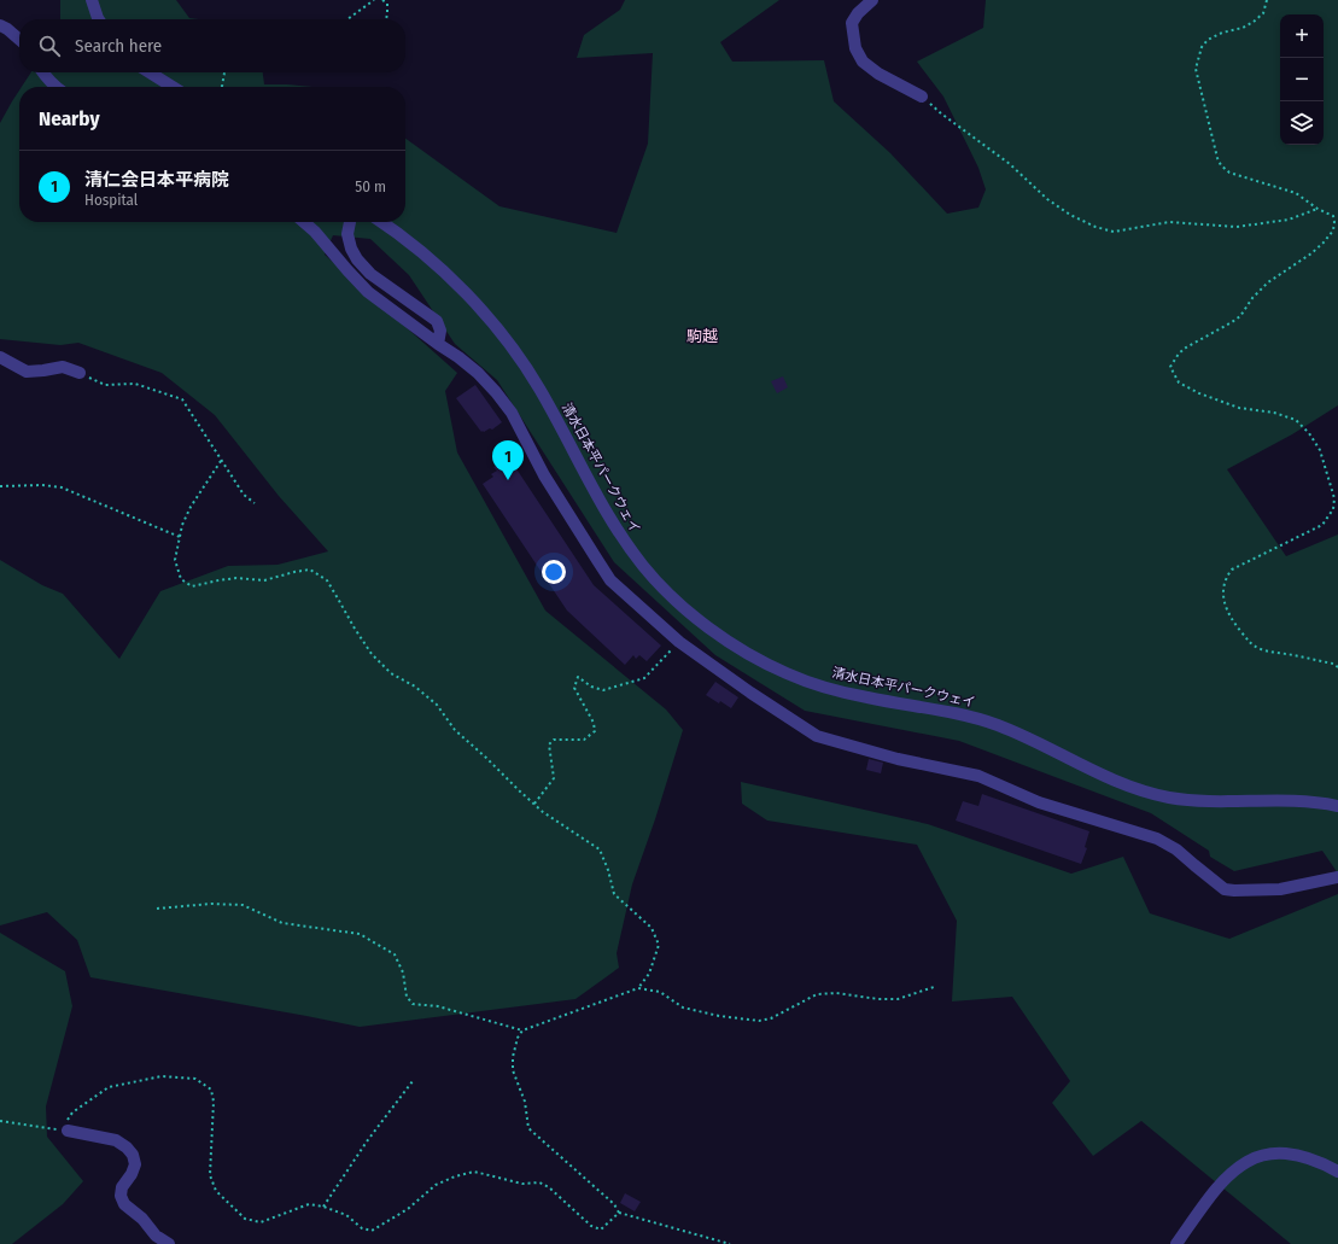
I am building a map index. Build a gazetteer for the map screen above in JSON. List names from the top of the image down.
{
  "streets": {
    "street": ["清水日本平パークウェイ"]
  },
  "districts": ["駒越"],
  "page": {
    "map_buttons": ["+", "−"],
    "search": "Search here",
    "heading": "Nearby",
    "list": [
      {
        "mark": "1",
        "name": "清仁会日本平病院",
        "note": "Hospital",
        "value": "50 m"
      }
    ],
    "pins": "1"
  }
}
